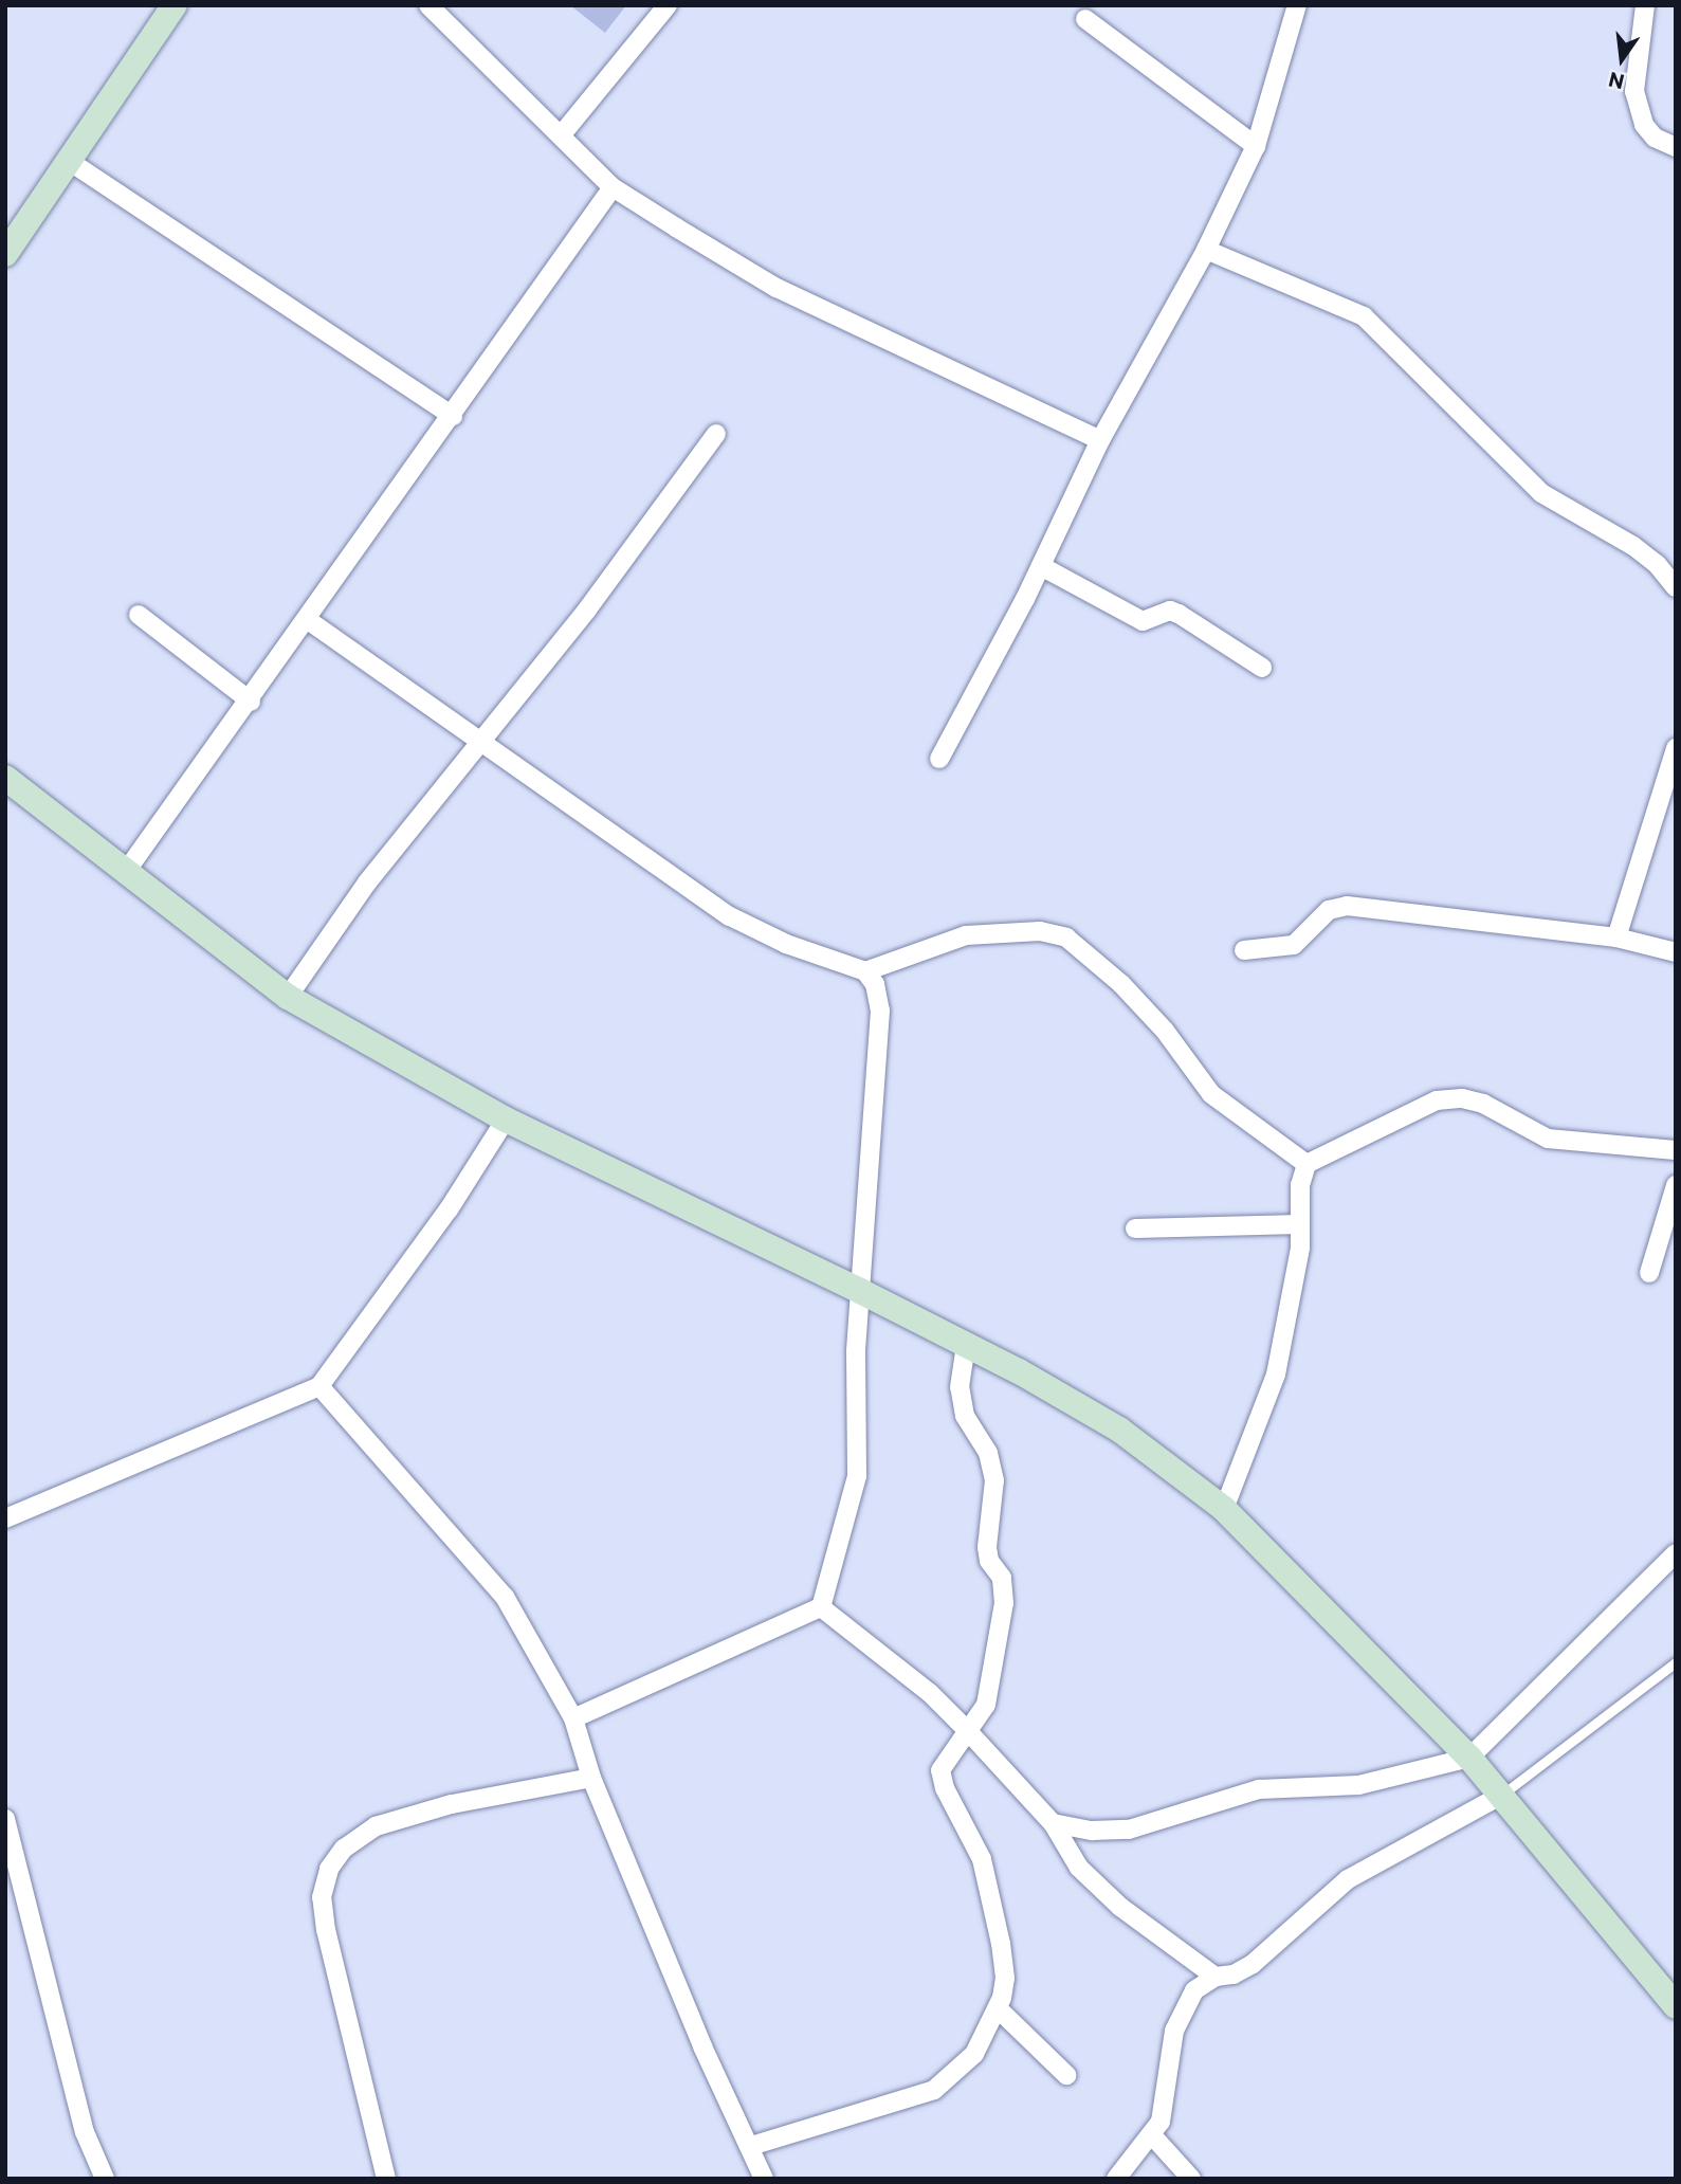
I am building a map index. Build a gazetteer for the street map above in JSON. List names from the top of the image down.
{
  "north": "bottom"
}
